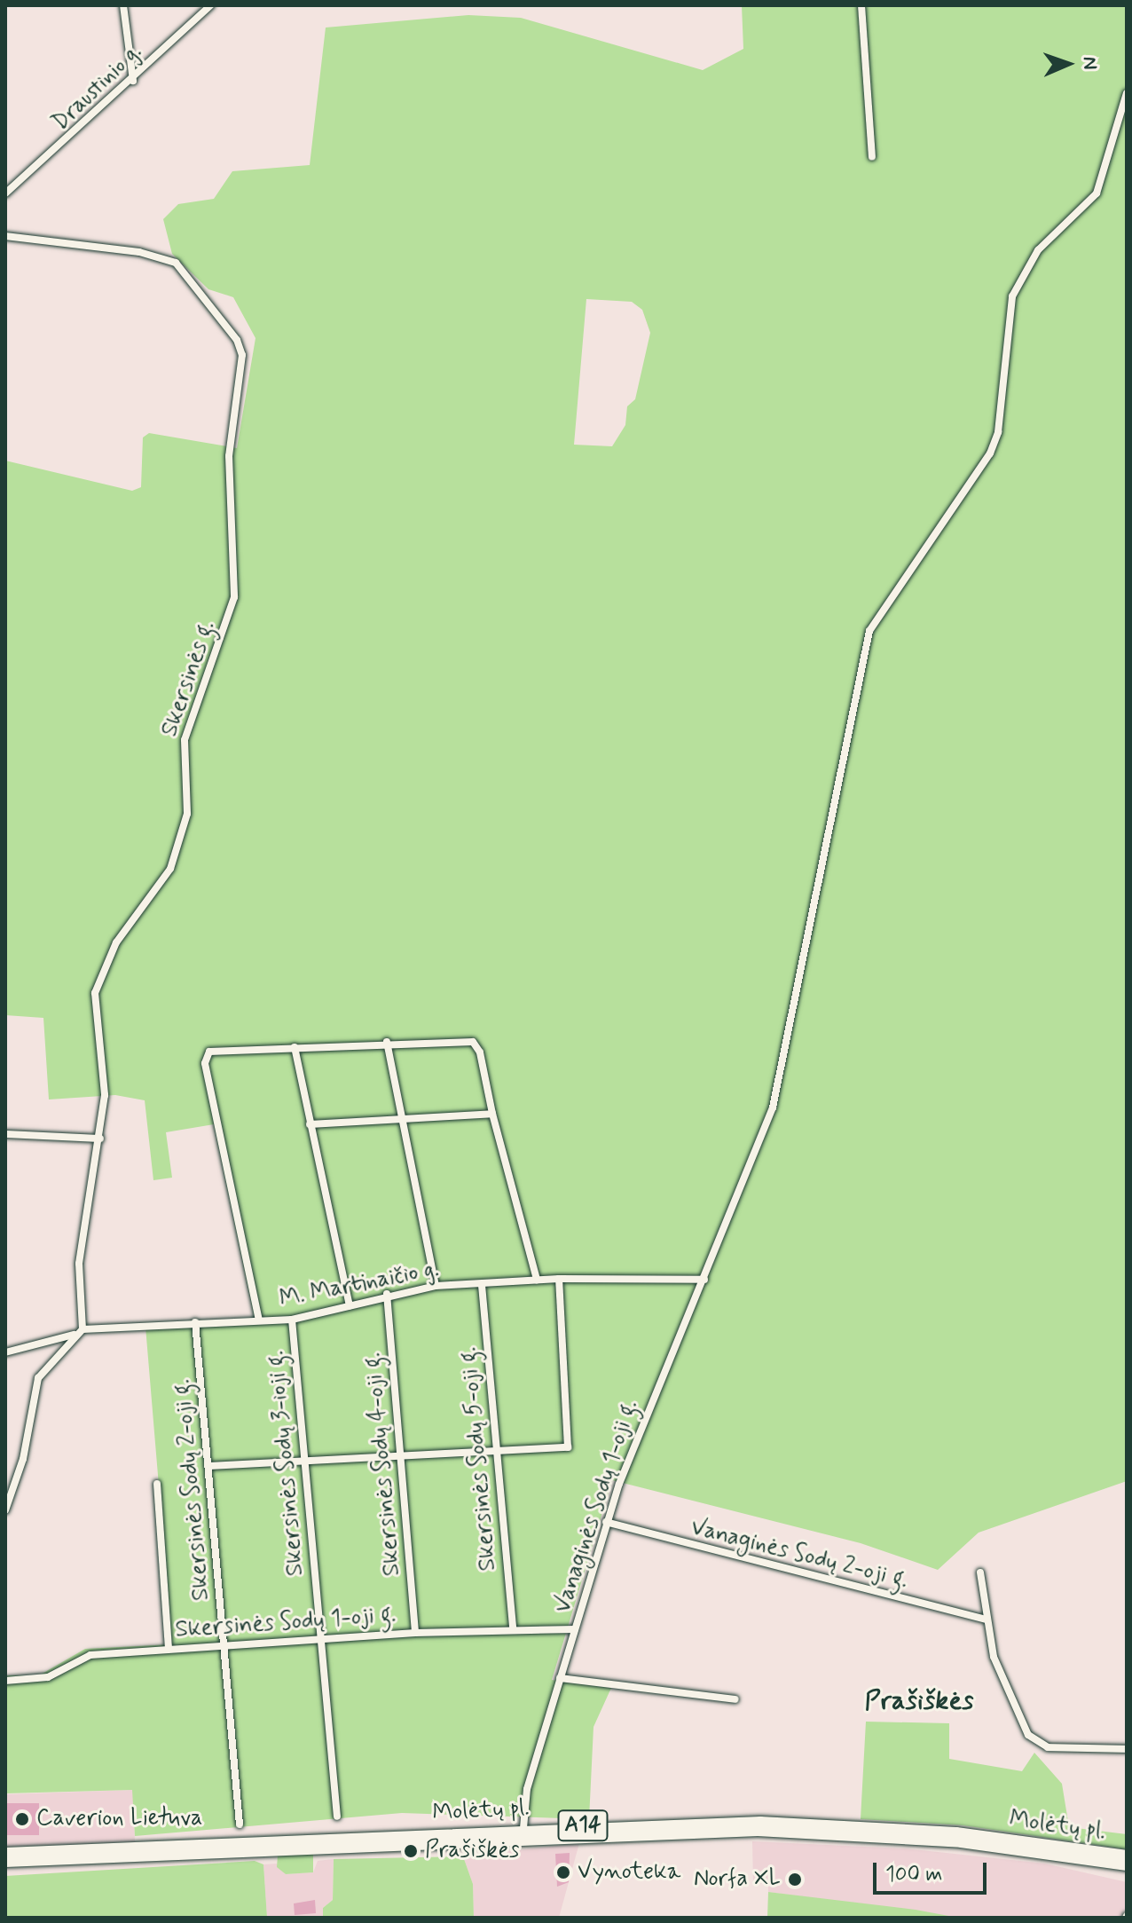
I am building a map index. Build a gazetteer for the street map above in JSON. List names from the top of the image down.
{
  "streets": {
    "highway": ["Molėtų pl.", "A14"],
    "street": [
      "Draustinio g.",
      "Skersinės g.",
      "M. Martinaičio g.",
      "Skersinės Sodų 5-oji g.",
      "Skersinės Sodų 3-ioji g.",
      "Skersinės Sodų 4-oji g.",
      "Skersinės Sodų 2-oji g.",
      "Vanaginės Sodų 1-oji g.",
      "Vanaginės Sodų 2-oji g.",
      "Skersinės Sodų 1-oji g."
    ]
  },
  "crossings": [
    ["Skersinės g.", "M. Martinaičio g."],
    ["M. Martinaičio g.", "Skersinės Sodų 5-oji g."],
    ["M. Martinaičio g.", "Skersinės Sodų 3-ioji g."],
    ["M. Martinaičio g.", "Skersinės Sodų 4-oji g."],
    ["M. Martinaičio g.", "Skersinės Sodų 2-oji g."],
    ["M. Martinaičio g.", "Vanaginės Sodų 1-oji g."],
    ["Skersinės Sodų 5-oji g.", "Skersinės Sodų 1-oji g."],
    ["Skersinės Sodų 3-ioji g.", "Skersinės Sodų 1-oji g."],
    ["Skersinės Sodų 4-oji g.", "Skersinės Sodų 1-oji g."],
    ["Skersinės Sodų 2-oji g.", "Skersinės Sodų 1-oji g."],
    ["Vanaginės Sodų 1-oji g.", "Vanaginės Sodų 2-oji g."],
    ["Vanaginės Sodų 1-oji g.", "Skersinės Sodų 1-oji g."],
    ["Vanaginės Sodų 1-oji g.", "Molėtų pl."]
  ],
  "districts": ["Prašiškės"],
  "places": [
    "Caverion Lietuva",
    "Prašiškės",
    "Vynoteka",
    "Norfa XL"
  ],
  "scale_bar": "100 m",
  "north": "right"
}
